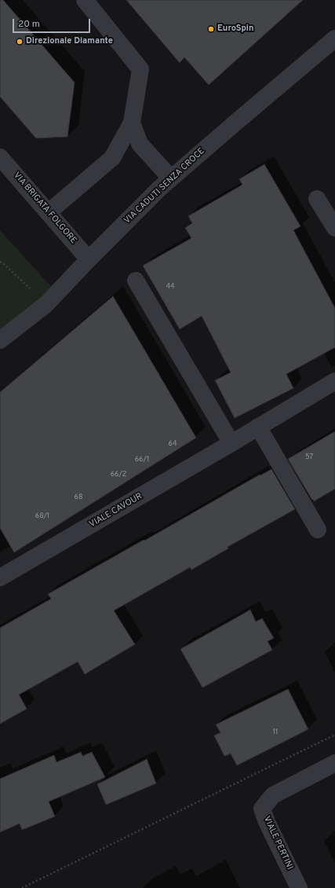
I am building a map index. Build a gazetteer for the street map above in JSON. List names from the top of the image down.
{
  "streets": {
    "street": [
      "VIA CADUTI SENZA CROCE",
      "VIA BRIGATA FOLGORE",
      "VIALE CAVOUR",
      "VIALE PERTINI"
    ]
  },
  "crossings": [
    ["VIA CADUTI SENZA CROCE", "VIA BRIGATA FOLGORE"]
  ],
  "places": ["EuroSpin", "Direzionale Diamante"],
  "house_numbers": [
    "44",
    "64",
    "57",
    "66/1",
    "66/2",
    "68",
    "68/1",
    "11"
  ],
  "scale_bar": "20 m"
}
